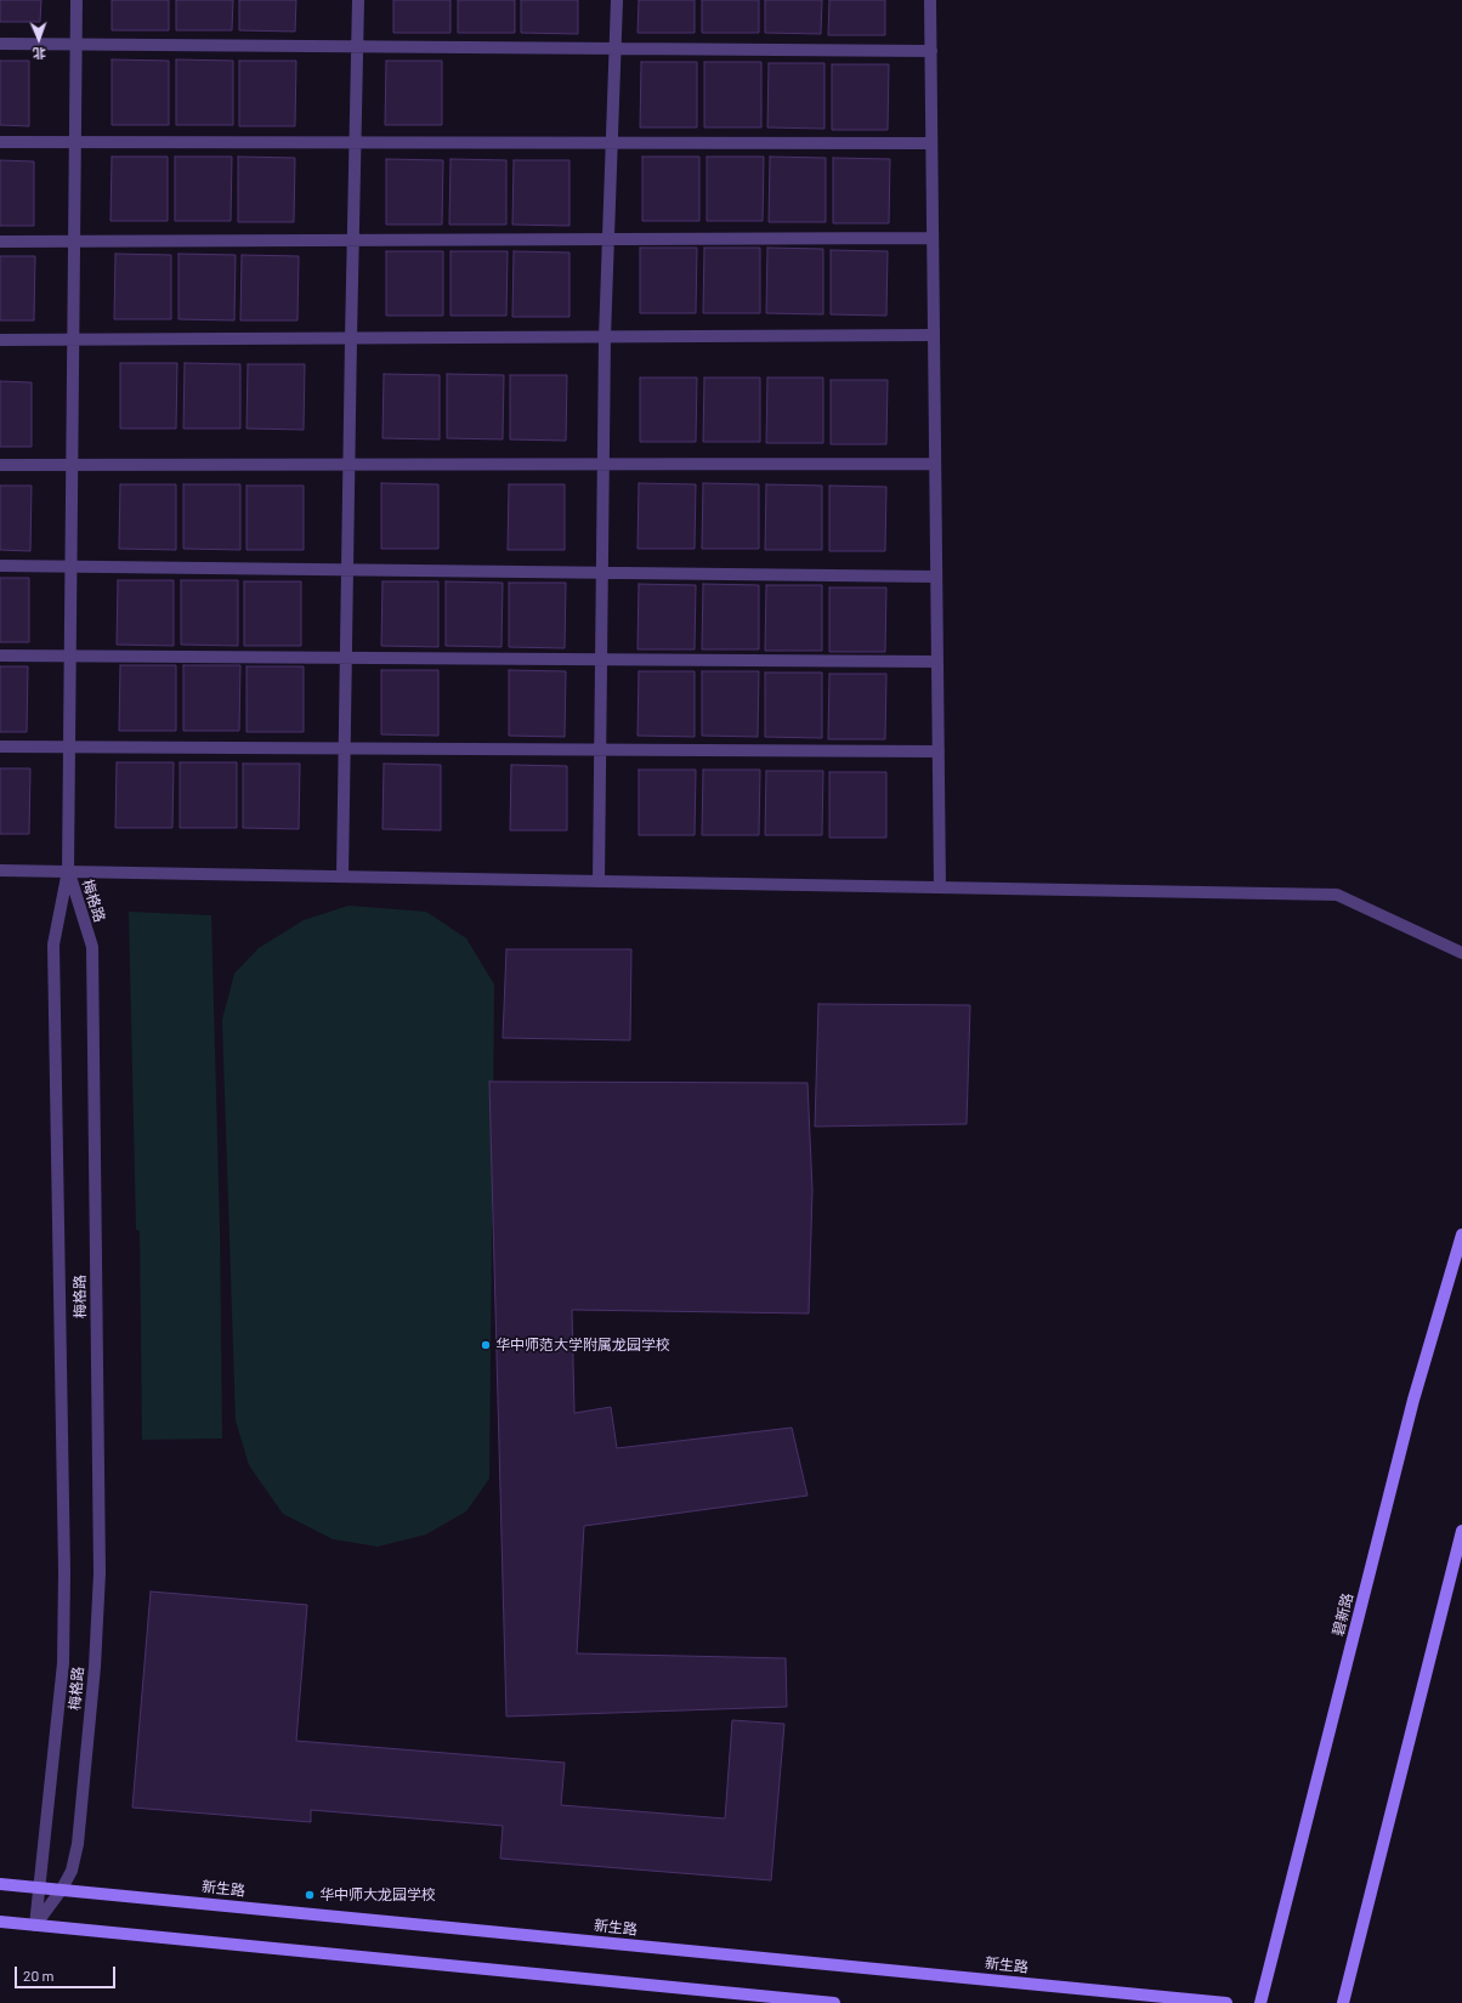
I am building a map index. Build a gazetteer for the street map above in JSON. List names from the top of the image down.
{
  "streets": {
    "main road": ["碧新路", "新生路"],
    "street": ["梅格路"]
  },
  "crossings": [
    ["梅格路", "新生路"]
  ],
  "places": ["华中师范大学附属龙园学校", "华中师大龙园学校"],
  "scale_bar": "20 m",
  "north": "bottom"
}
